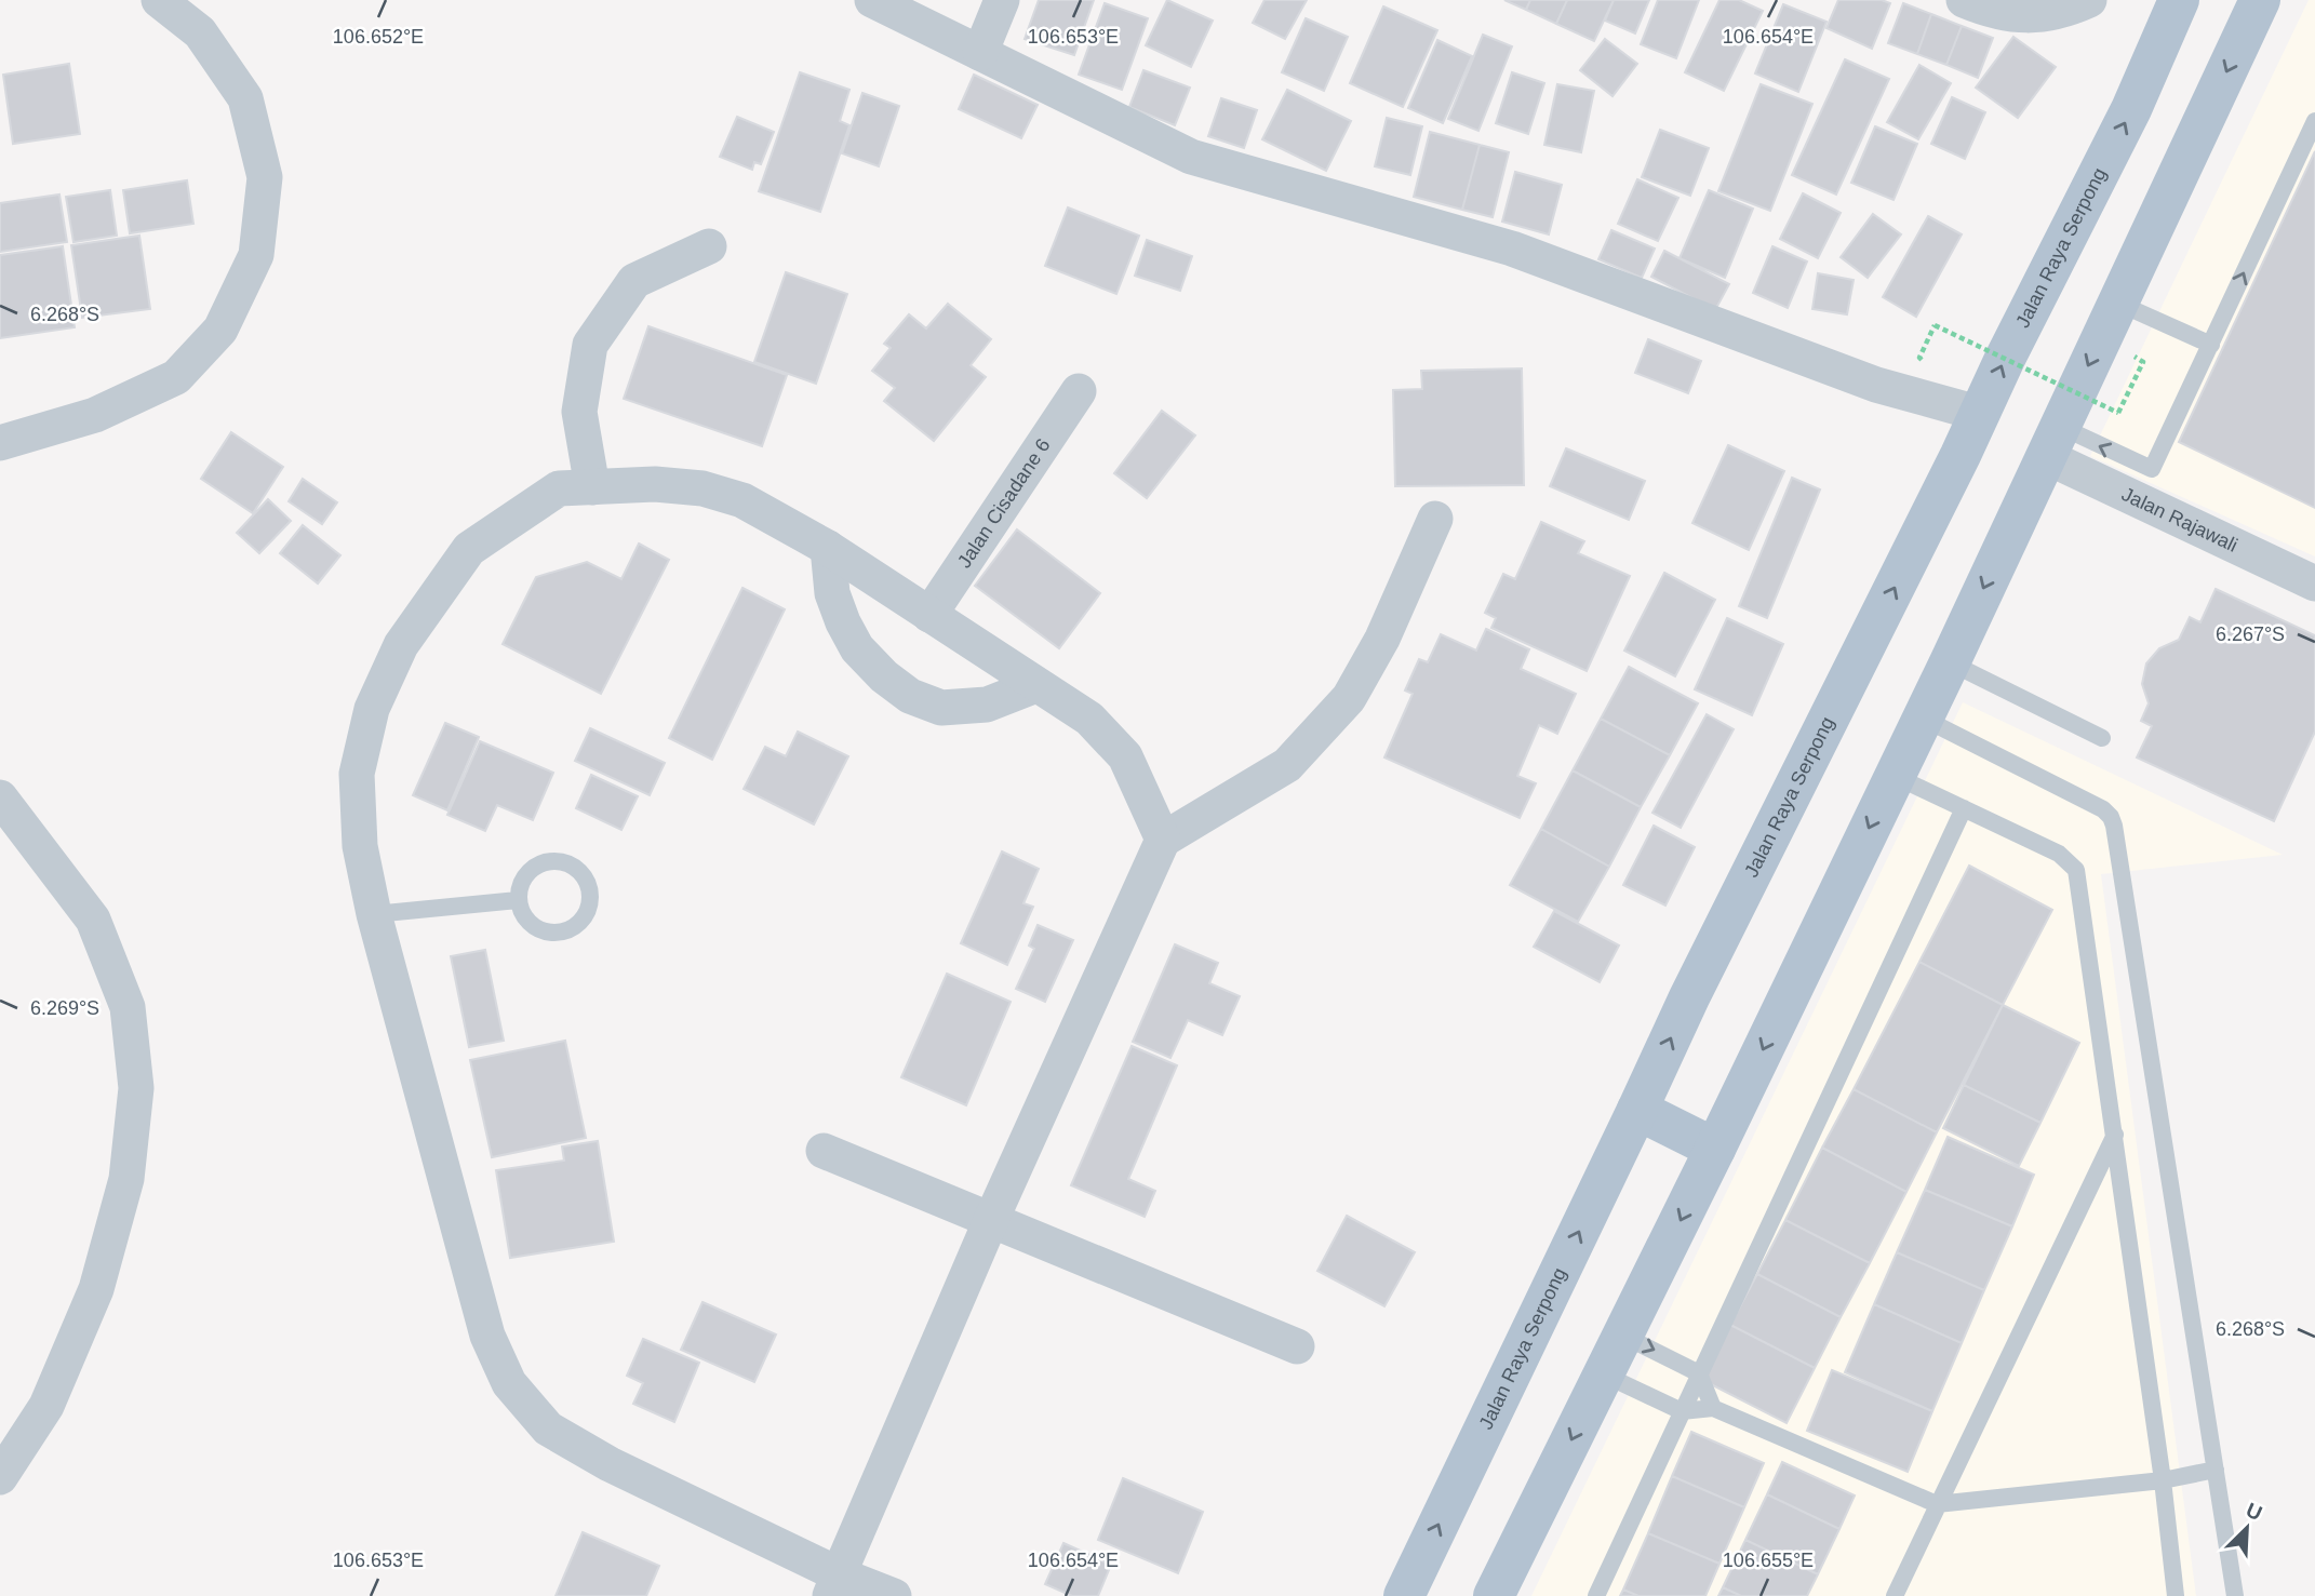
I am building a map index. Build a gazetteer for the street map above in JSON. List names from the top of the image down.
{
  "streets": {
    "main road": ["Jalan Raya Serpong"],
    "street": ["Jalan Cisadane 6", "Jalan Rajawali"]
  },
  "north": "top right",
  "coordinates": [
    "106.652°E",
    "106.653°E",
    "106.654°E",
    "6.268°S",
    "6.267°S",
    "6.269°S",
    "106.655°E"
  ]
}
